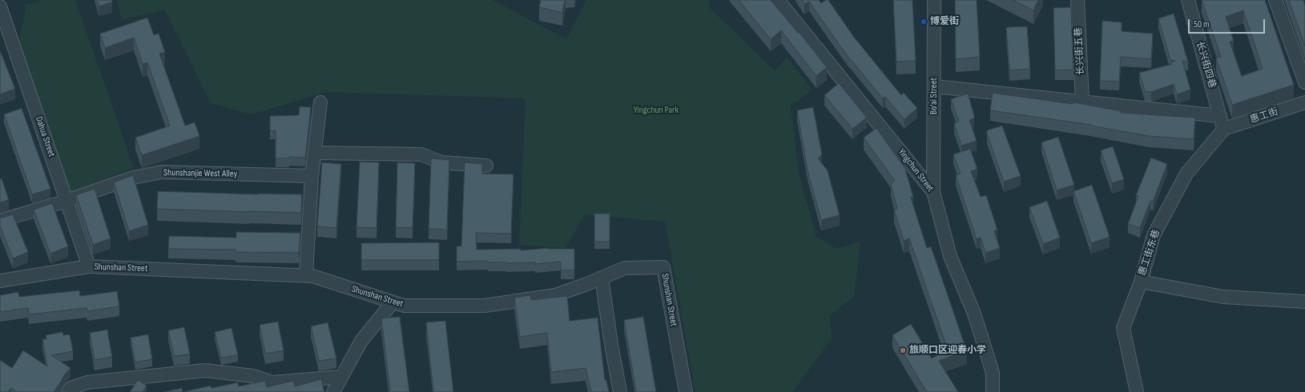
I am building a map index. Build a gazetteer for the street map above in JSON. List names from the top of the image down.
{
  "streets": {
    "street": [
      "长兴街五巷",
      "长兴街四巷",
      "Bo'ai Street",
      "惠工街",
      "Dahua Street",
      "Yingchun Street",
      "Shunshanjie West Alley",
      "惠工街东巷",
      "Shunshan Street"
    ]
  },
  "crossings": [
    ["长兴街四巷", "惠工街"],
    ["长兴街四巷", "惠工街东巷"],
    ["Bo'ai Street", "Yingchun Street"],
    ["惠工街", "惠工街东巷"],
    ["Dahua Street", "Shunshanjie West Alley"],
    ["Dahua Street", "Shunshan Street"]
  ],
  "parks": ["Yingchun Park"],
  "places": ["博爱街", "旅顺口区迎春小学"],
  "scale_bar": "50 m"
}
